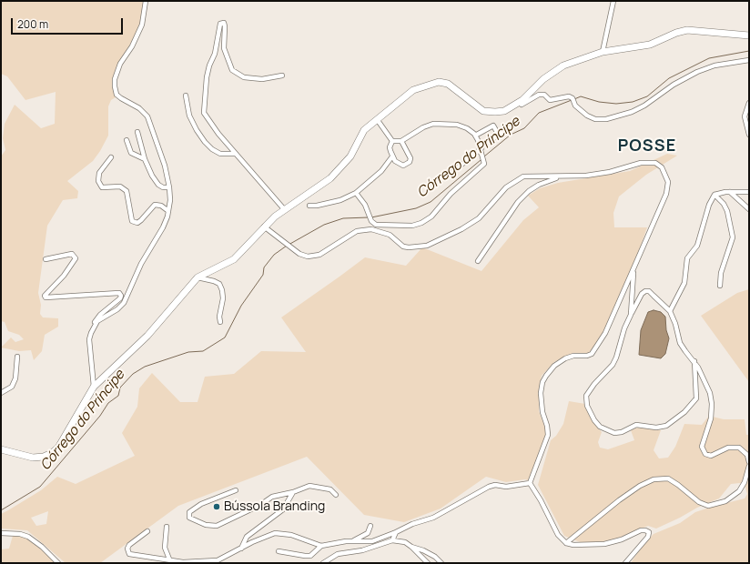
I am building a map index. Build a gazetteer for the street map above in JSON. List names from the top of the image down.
{
  "districts": ["POSSE"],
  "water": ["Córrego do Príncipe"],
  "places": ["Bússola Branding"],
  "scale_bar": "200 m"
}
